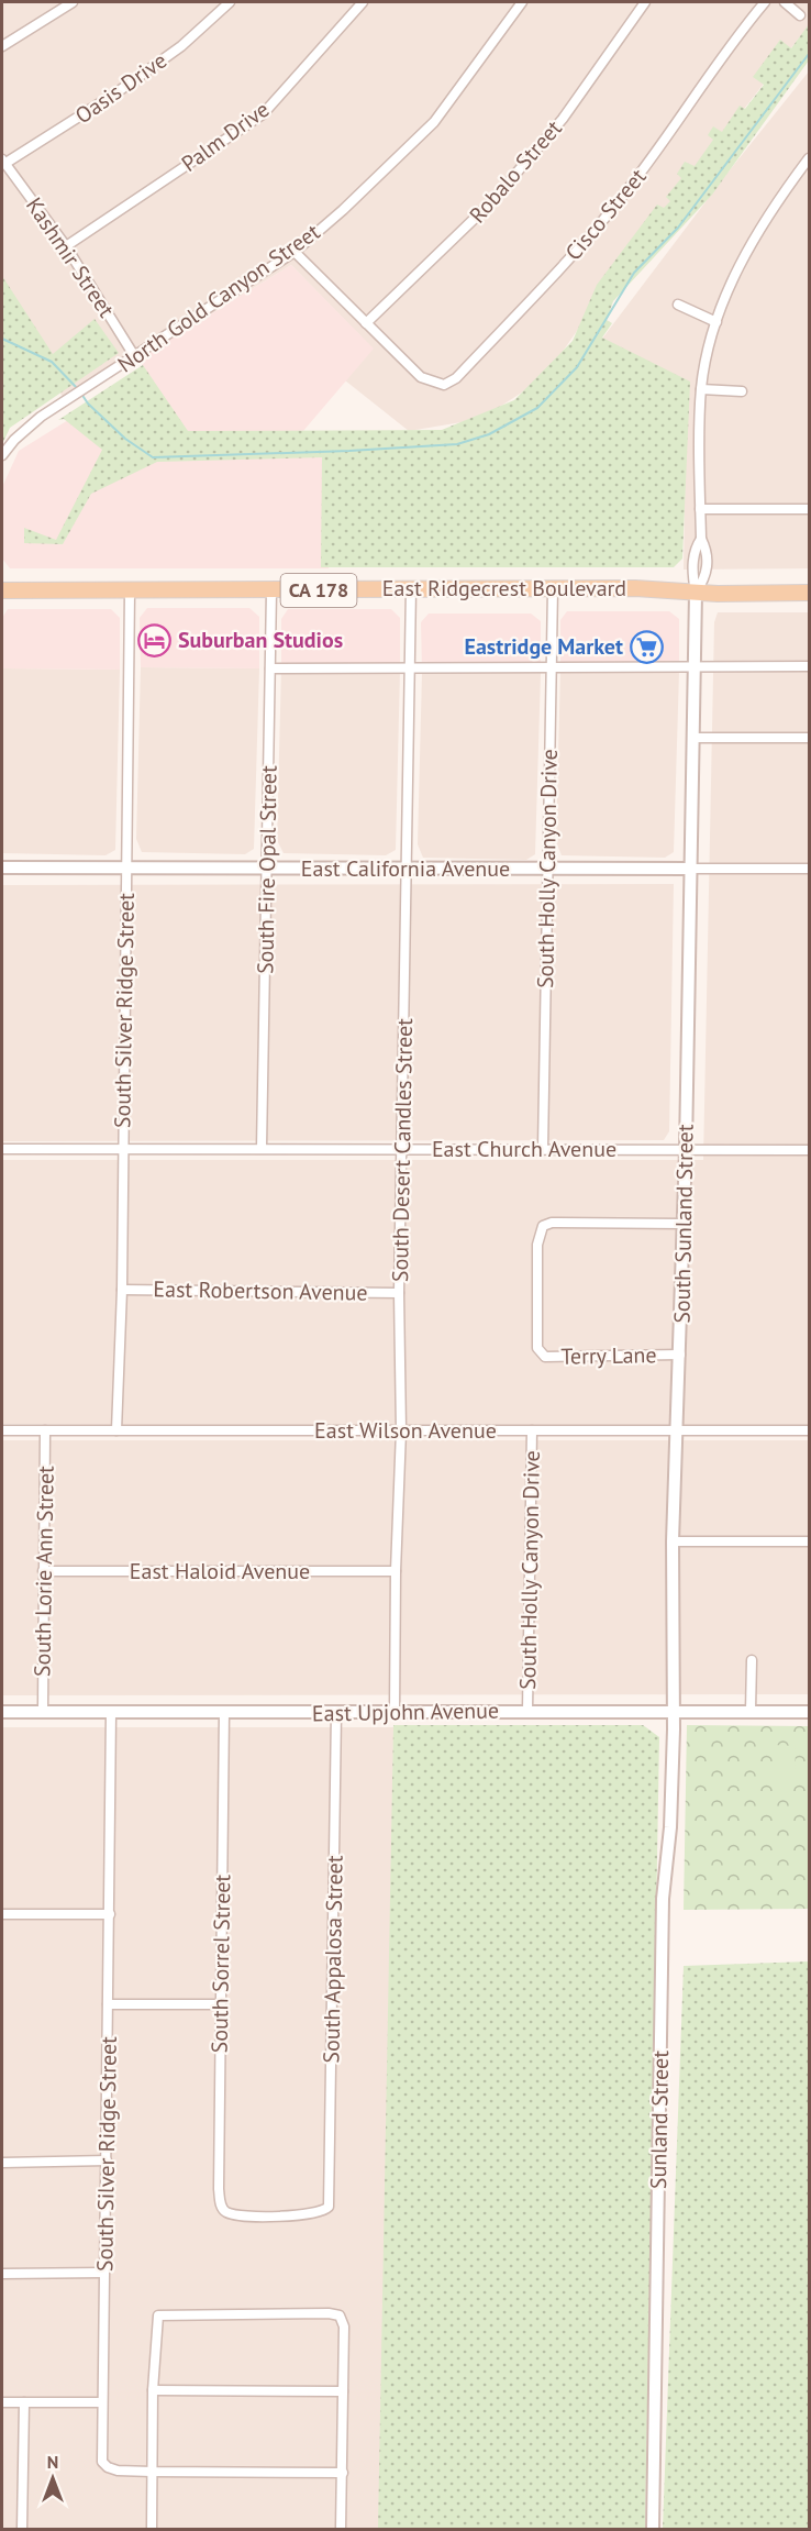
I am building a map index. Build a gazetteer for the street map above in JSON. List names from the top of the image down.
{
  "streets": {
    "main road": ["East Ridgecrest Boulevard", "CA 178"],
    "street": [
      "Oasis Drive",
      "Palm Drive",
      "Robalo Street",
      "Cisco Street",
      "Kashmir Street",
      "North Gold Canyon Street",
      "East California Avenue",
      "South Holly Canyon Drive",
      "South Fire Opal Street",
      "South Silver Ridge Street",
      "East Church Avenue",
      "South Desert Candles Street",
      "South Sunland Street",
      "East Robertson Avenue",
      "Terry Lane",
      "East Wilson Avenue",
      "South Lorie Ann Street",
      "East Haloid Avenue",
      "East Upjohn Avenue",
      "South Appalosa Street",
      "South Sorrel Street",
      "Sunland Street"
    ]
  },
  "crossings": [
    ["Oasis Drive", "Kashmir Street"],
    ["Palm Drive", "Kashmir Street"],
    ["Robalo Street", "Cisco Street"],
    ["Kashmir Street", "North Gold Canyon Street"],
    ["East Ridgecrest Boulevard", "South Holly Canyon Drive"],
    ["East Ridgecrest Boulevard", "South Fire Opal Street"],
    ["East Ridgecrest Boulevard", "South Silver Ridge Street"],
    ["East Ridgecrest Boulevard", "South Desert Candles Street"],
    ["East California Avenue", "South Holly Canyon Drive"],
    ["East California Avenue", "South Fire Opal Street"],
    ["East California Avenue", "South Silver Ridge Street"],
    ["East California Avenue", "South Desert Candles Street"],
    ["East California Avenue", "South Sunland Street"],
    ["South Holly Canyon Drive", "East Church Avenue"],
    ["South Holly Canyon Drive", "East Wilson Avenue"],
    ["South Holly Canyon Drive", "East Upjohn Avenue"],
    ["South Fire Opal Street", "East Church Avenue"],
    ["South Silver Ridge Street", "East Church Avenue"],
    ["South Silver Ridge Street", "East Robertson Avenue"],
    ["South Silver Ridge Street", "East Wilson Avenue"],
    ["South Silver Ridge Street", "East Upjohn Avenue"],
    ["East Church Avenue", "South Desert Candles Street"],
    ["East Church Avenue", "South Sunland Street"],
    ["South Desert Candles Street", "East Robertson Avenue"],
    ["South Desert Candles Street", "East Wilson Avenue"],
    ["South Desert Candles Street", "East Haloid Avenue"],
    ["South Desert Candles Street", "East Upjohn Avenue"],
    ["South Sunland Street", "Terry Lane"],
    ["South Sunland Street", "East Wilson Avenue"],
    ["South Sunland Street", "East Upjohn Avenue"],
    ["South Sunland Street", "Sunland Street"],
    ["East Wilson Avenue", "South Lorie Ann Street"],
    ["South Lorie Ann Street", "East Haloid Avenue"],
    ["South Lorie Ann Street", "East Upjohn Avenue"],
    ["East Upjohn Avenue", "South Appalosa Street"],
    ["East Upjohn Avenue", "South Sorrel Street"],
    ["East Upjohn Avenue", "Sunland Street"],
    ["South Appalosa Street", "South Sorrel Street"]
  ],
  "places": {
    "hotel": ["Suburban Studios"],
    "supermarket": ["Eastridge Market"]
  },
  "north": "top"
}
